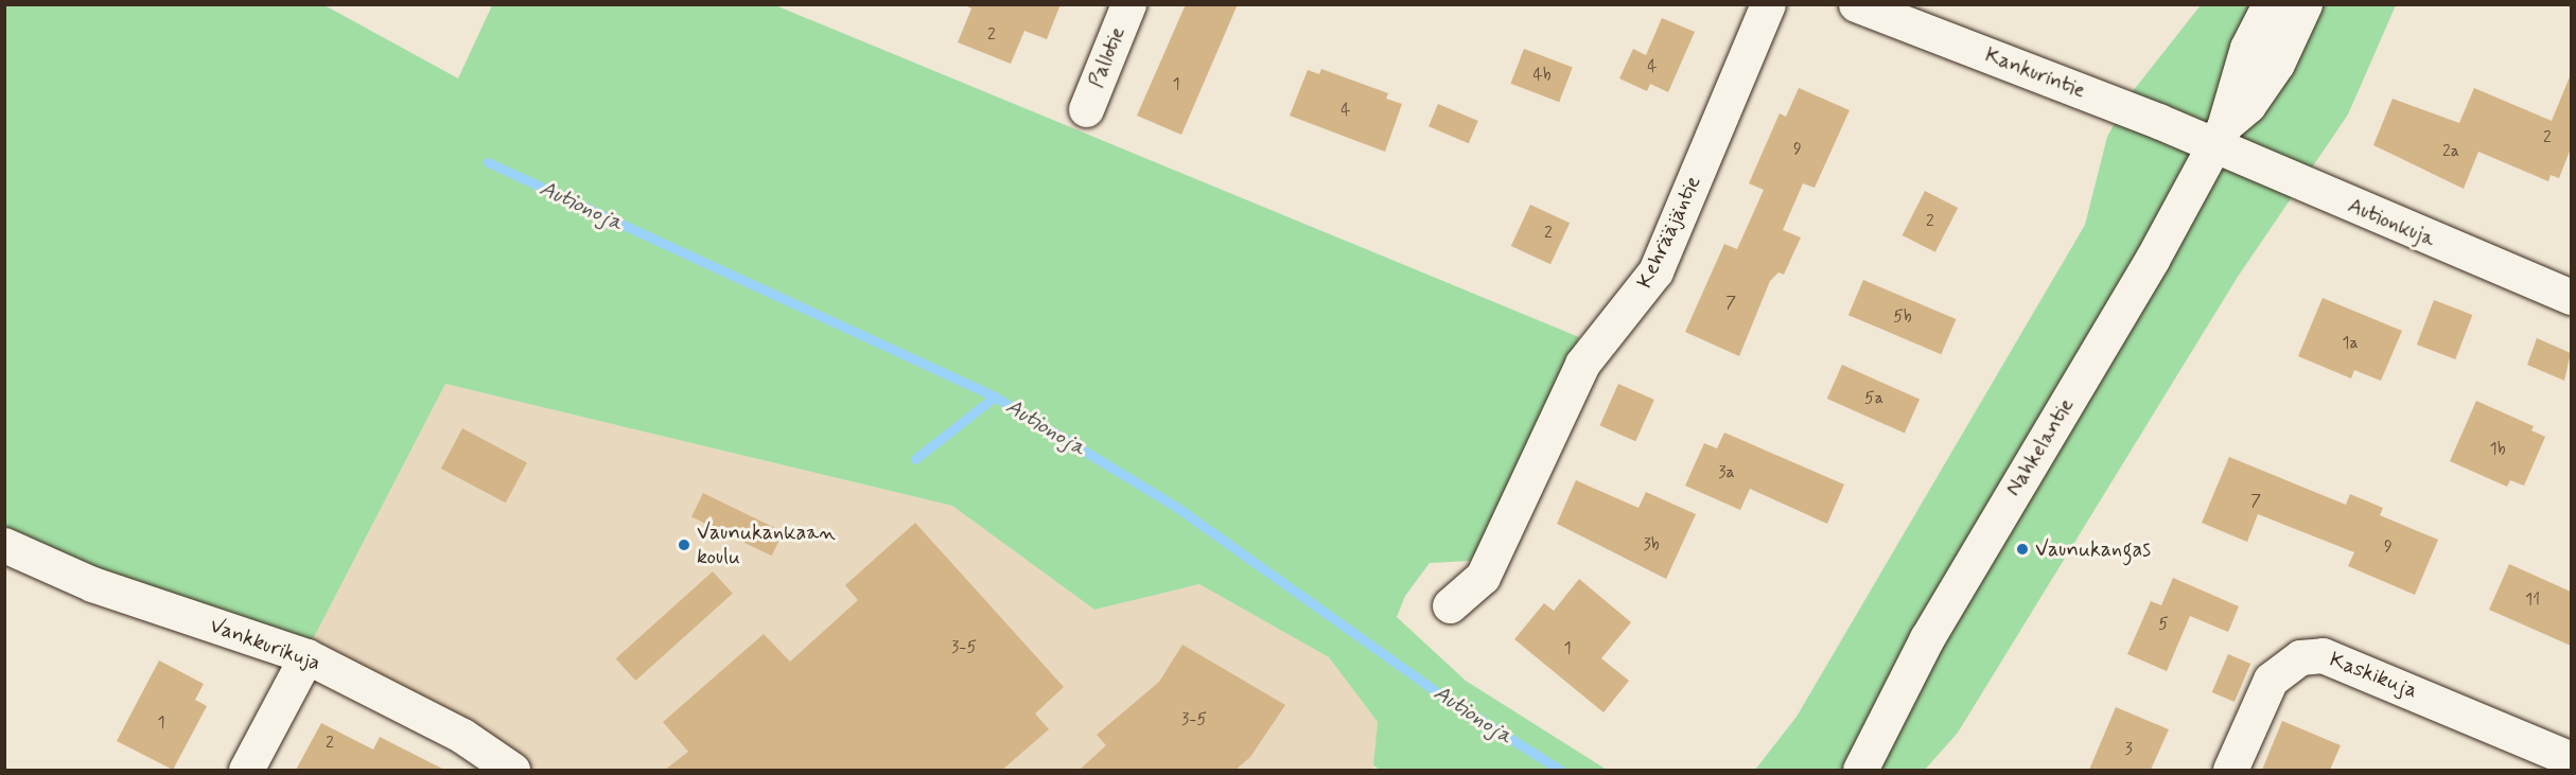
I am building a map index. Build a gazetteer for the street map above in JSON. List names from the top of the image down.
{
  "streets": {
    "street": [
      "Pallotie",
      "Kankurintie",
      "Autionkuja",
      "Kehrääjäntie",
      "Nahkelantie",
      "Vankkurikuja",
      "Kaskikuja"
    ]
  },
  "crossings": [
    ["Kankurintie", "Autionkuja"],
    ["Kankurintie", "Nahkelantie"],
    ["Autionkuja", "Nahkelantie"]
  ],
  "water": ["Autionoja"],
  "places": ["Vaunukankaan koulu", "Vaunukangas"],
  "house_numbers": [
    "2",
    "4",
    "4b",
    "1",
    "4",
    "2",
    "9",
    "2a",
    "2",
    "2",
    "7",
    "5b",
    "1a",
    "5a",
    "1b",
    "3a",
    "7",
    "3b",
    "9",
    "11",
    "5",
    "3-5",
    "1",
    "3-5",
    "1",
    "2",
    "3"
  ]
}
